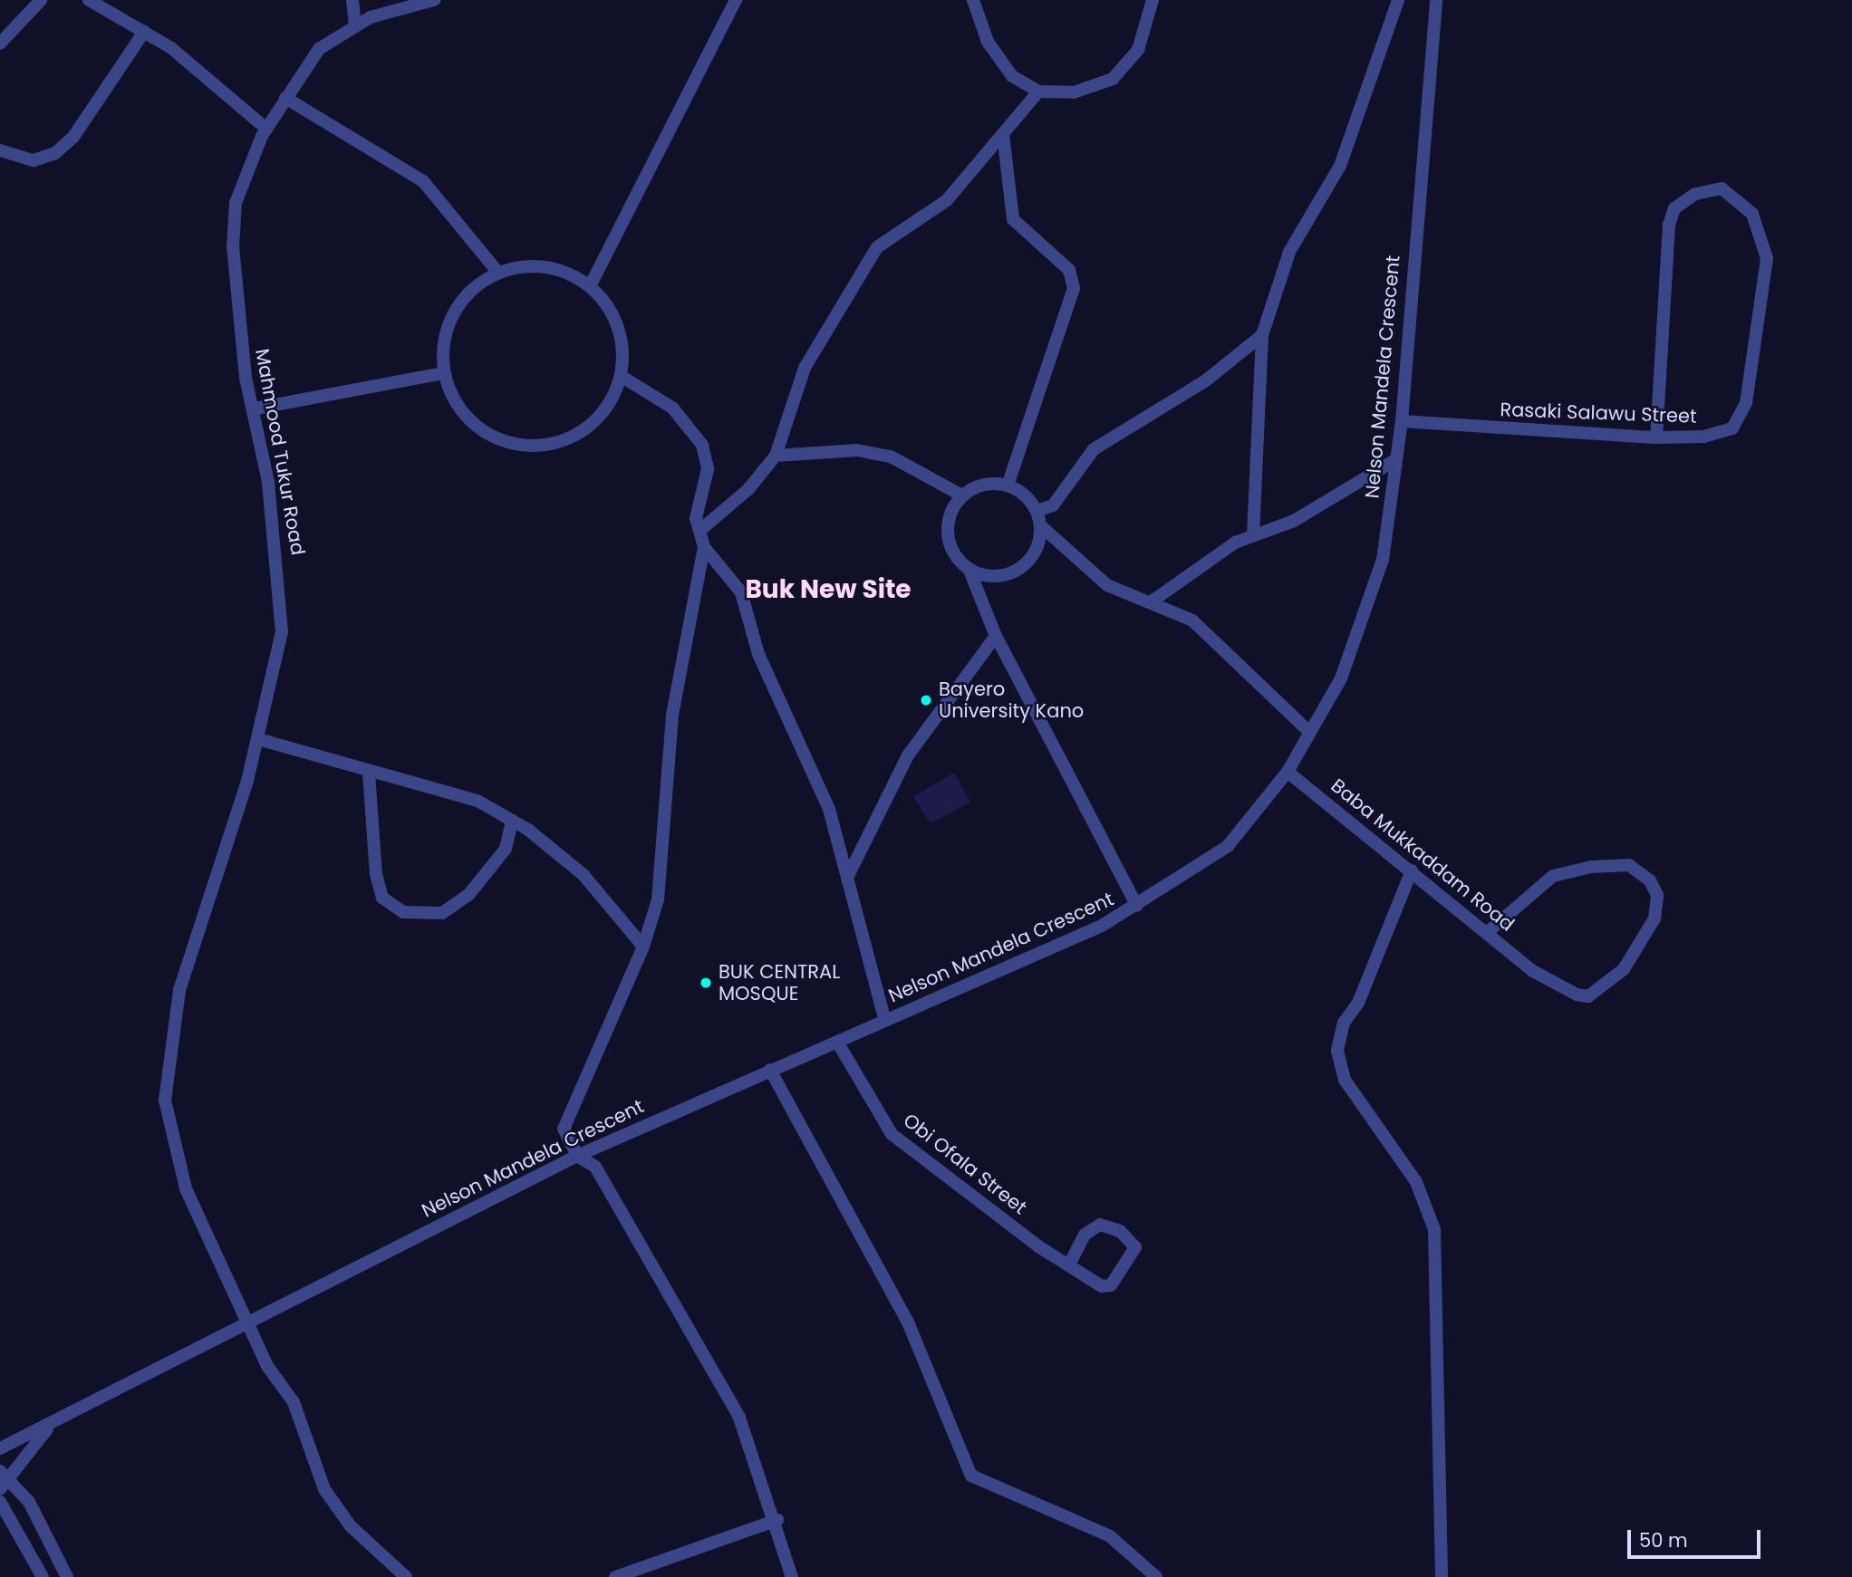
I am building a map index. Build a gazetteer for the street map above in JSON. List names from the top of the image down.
{
  "streets": {
    "street": [
      "Nelson Mandela Crescent",
      "Rasaki Salawu Street",
      "Mahmood Tukur Road",
      "Baba Mukkaddam Road",
      "Obi Ofala Street"
    ]
  },
  "crossings": [
    ["Nelson Mandela Crescent", "Rasaki Salawu Street"],
    ["Nelson Mandela Crescent", "Mahmood Tukur Road"],
    ["Nelson Mandela Crescent", "Baba Mukkaddam Road"],
    ["Nelson Mandela Crescent", "Obi Ofala Street"]
  ],
  "districts": ["Buk New Site"],
  "places": ["Bayero University Kano", "BUK CENTRAL MOSQUE"],
  "scale_bar": "50 m"
}
